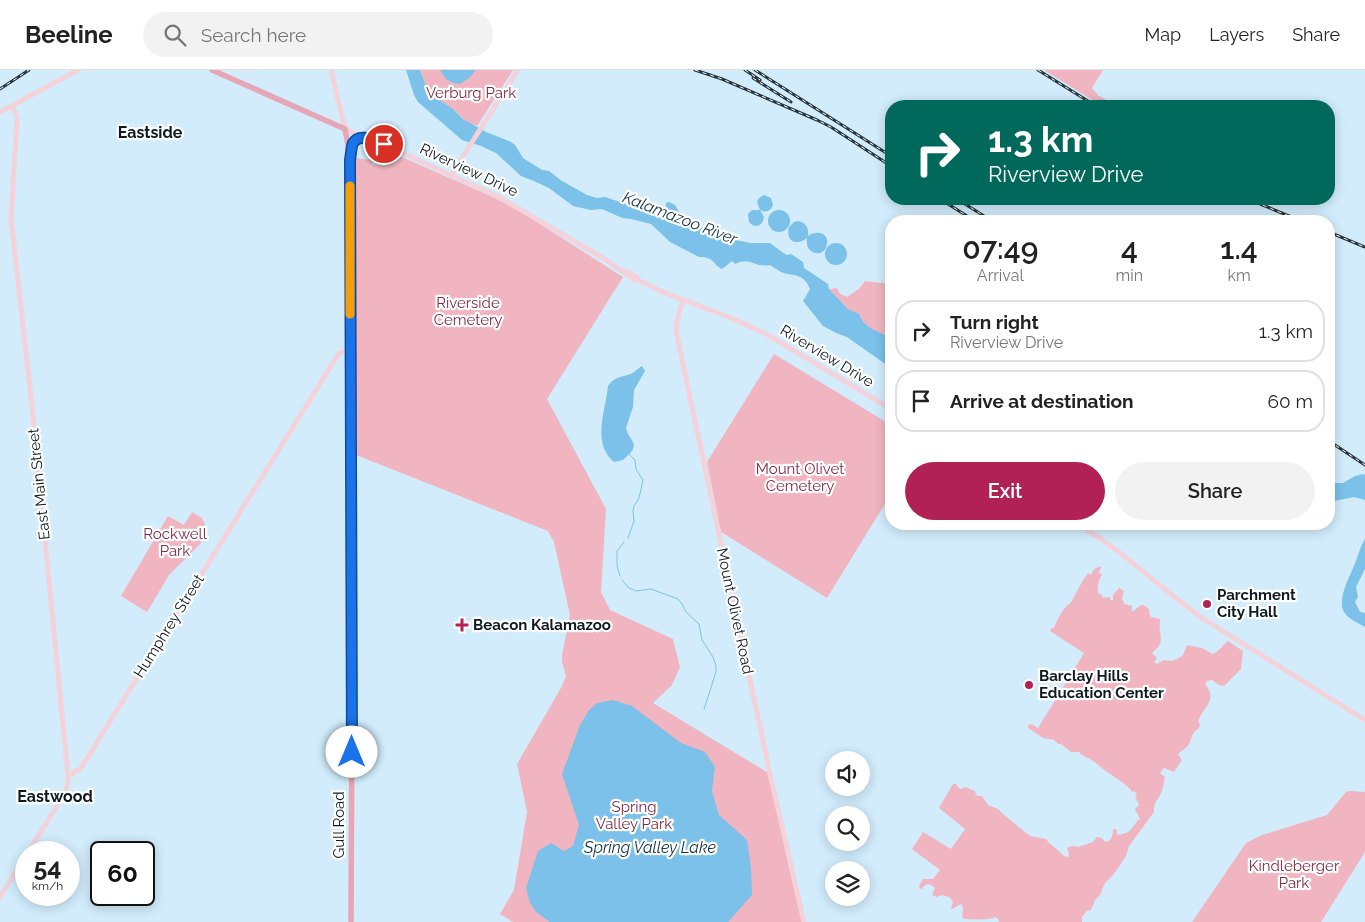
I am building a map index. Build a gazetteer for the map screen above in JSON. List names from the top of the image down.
{
  "streets": {
    "main road": ["Riverview Drive", "Gull Road"],
    "street": ["East Main Street", "Mount Olivet Road", "Humphrey Street"]
  },
  "crossings": [
    ["Riverview Drive", "Mount Olivet Road"],
    ["Riverview Drive", "Gull Road"],
    ["East Main Street", "Humphrey Street"],
    ["Humphrey Street", "Gull Road"]
  ],
  "districts": ["Eastside", "Eastwood"],
  "water": ["Kalamazoo River", "Spring Valley Lake"],
  "parks": [
    "Verburg Park",
    "Riverside Cemetery",
    "Mount Olivet Cemetery",
    "Rockwell Park",
    "Spring Valley Park",
    "Kindleberger Park"
  ],
  "places": {
    "other": ["Parchment City Hall", "Barclay Hills Education Center"],
    "health": ["Beacon Kalamazoo"]
  },
  "page": {
    "header": "Beeline",
    "search": "Search here",
    "nav": ["Map", "Layers", "Share"],
    "turn": ["1.3 km", "Riverview Drive"],
    "eta": [
      "07:49",
      "Arrival",
      "4",
      "min",
      "1.4",
      "km"
    ],
    "list": [
      {
        "name": "Turn right",
        "note": "Riverview Drive",
        "value": "1.3 km"
      },
      {
        "name": "Arrive at destination",
        "value": "60 m"
      }
    ],
    "buttons": ["Exit", "Share"],
    "speed": "54 km/h",
    "limit": "60"
  }
}
